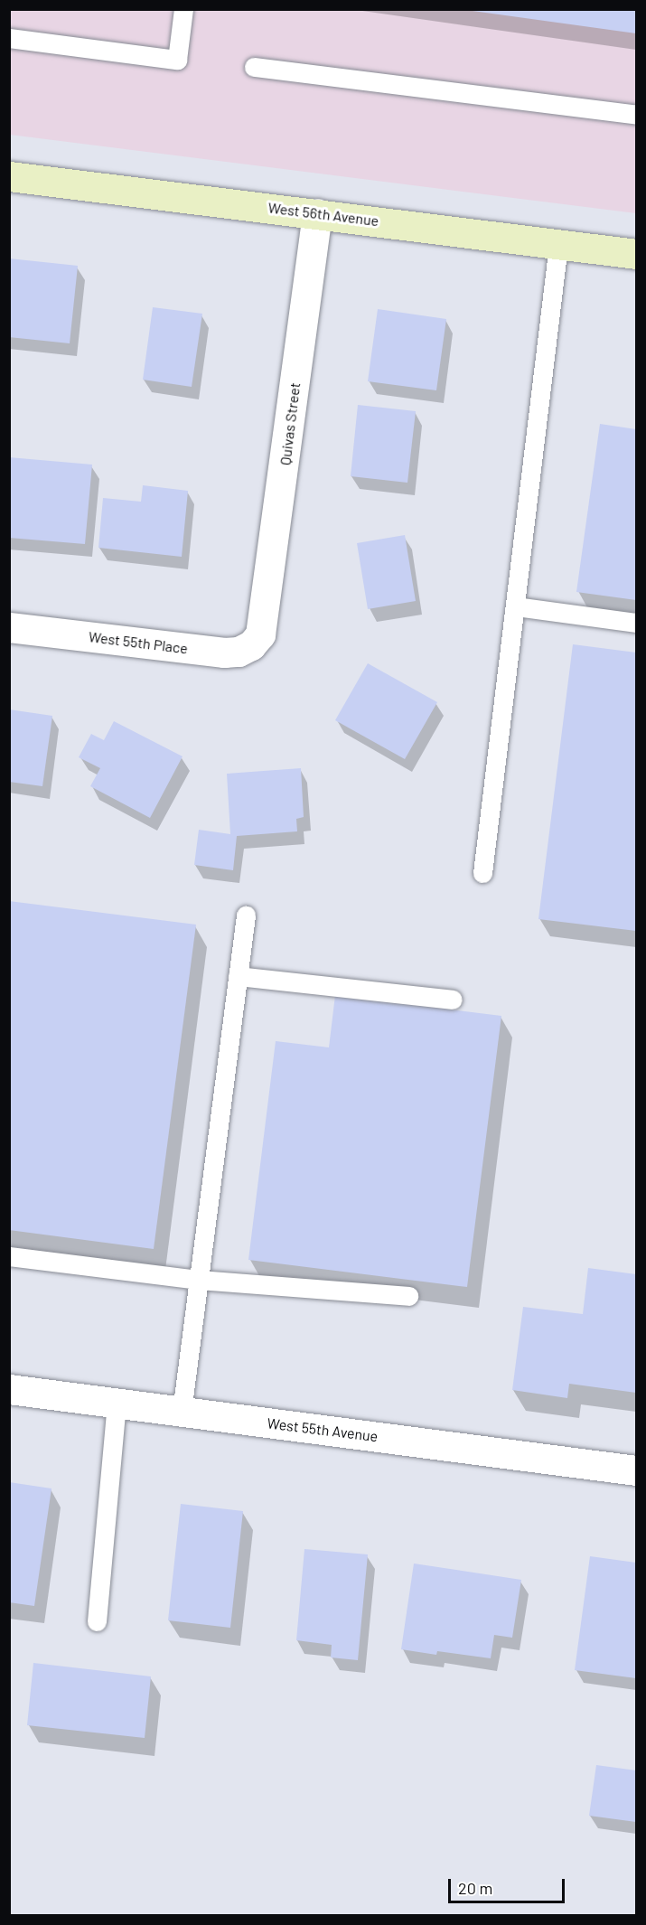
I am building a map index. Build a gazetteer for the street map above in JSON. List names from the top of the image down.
{
  "streets": {
    "street": [
      "West 56th Avenue",
      "Quivas Street",
      "West 55th Place",
      "West 55th Avenue"
    ]
  },
  "crossings": [
    ["West 56th Avenue", "Quivas Street"],
    ["Quivas Street", "West 55th Place"]
  ],
  "scale_bar": "20 m"
}
